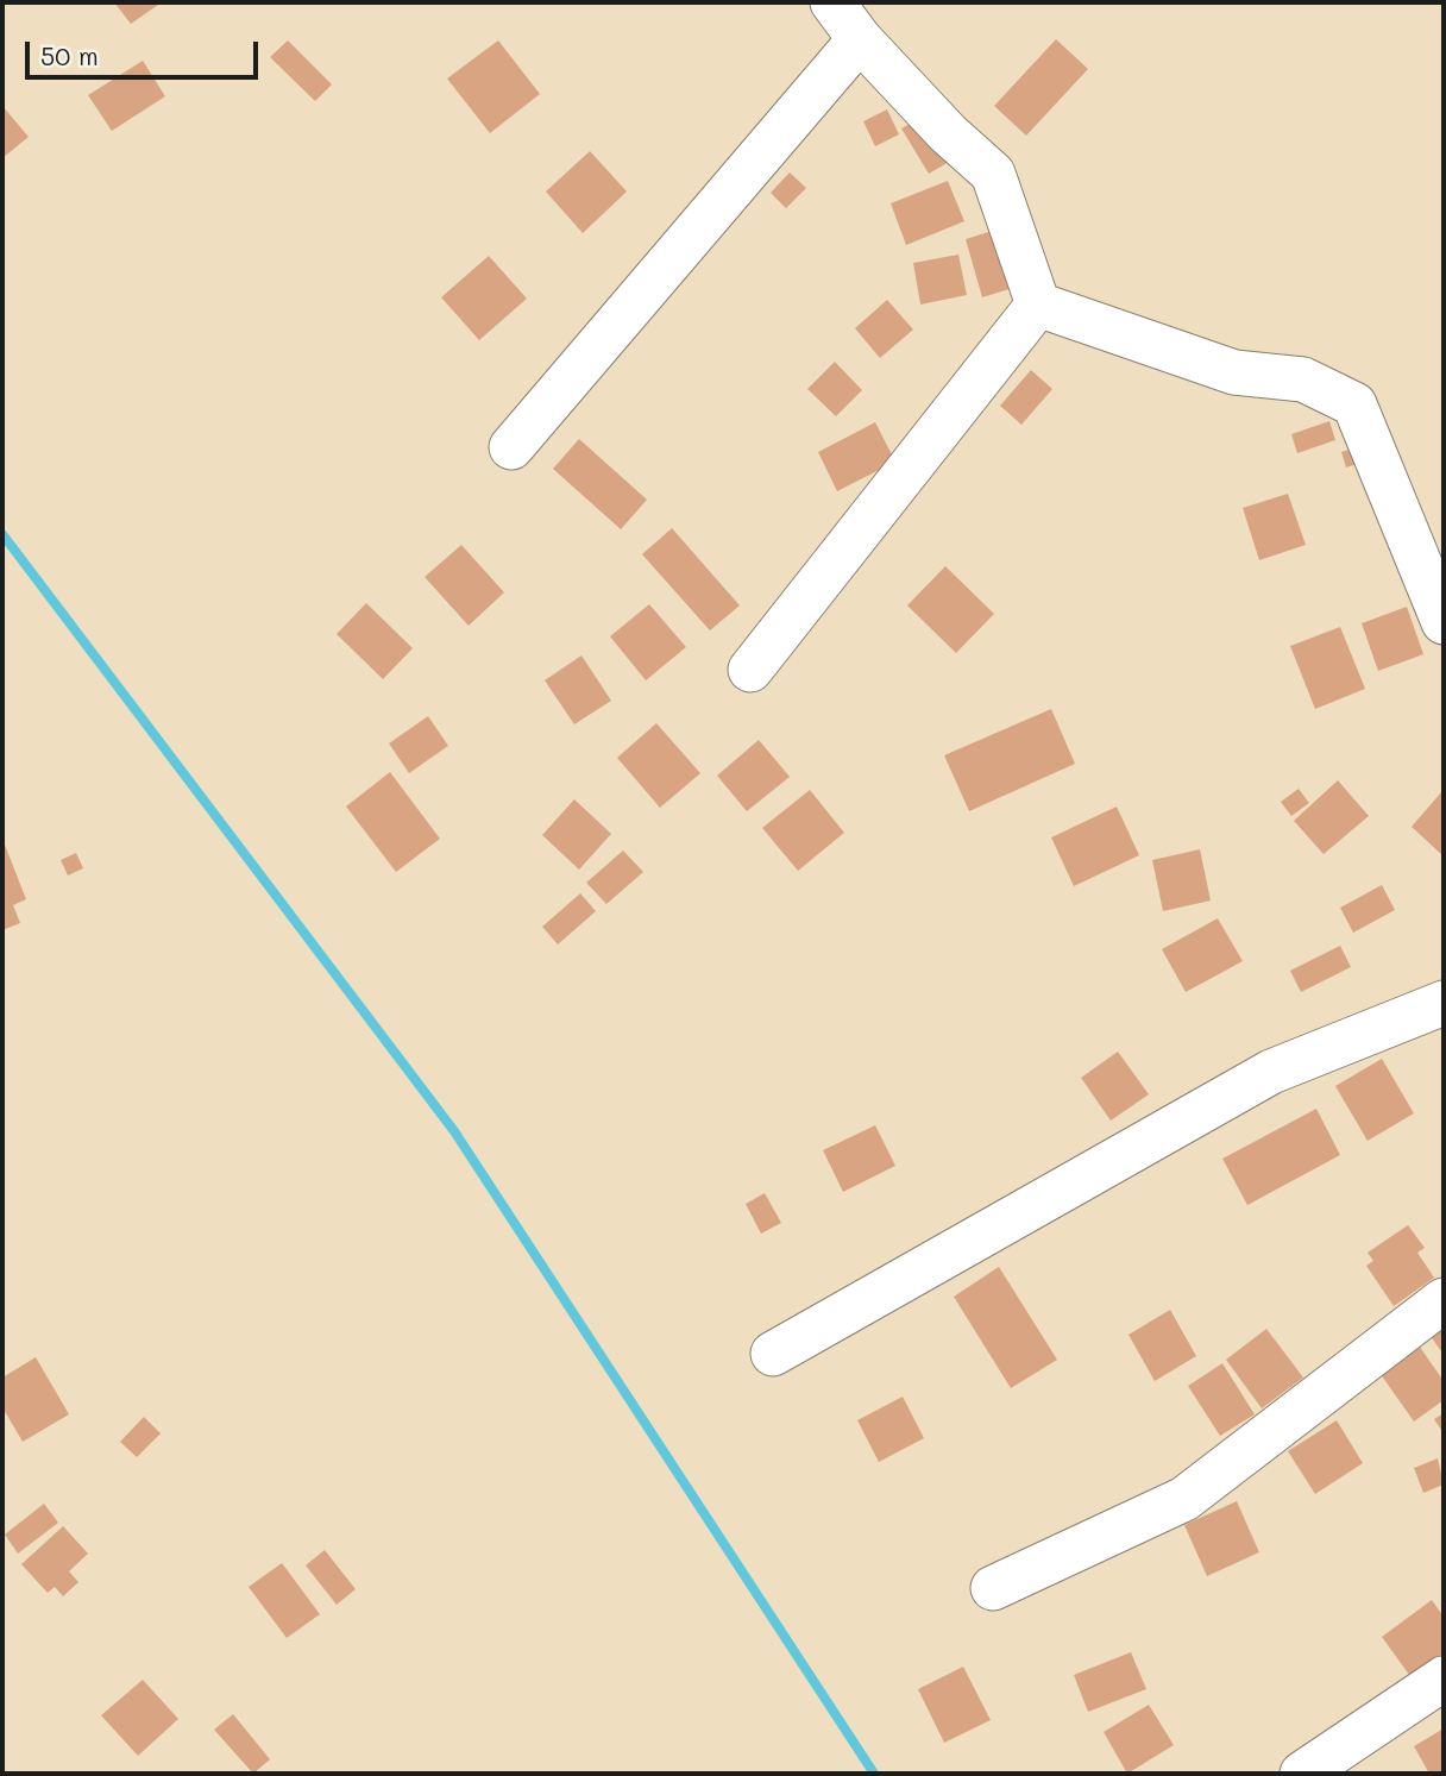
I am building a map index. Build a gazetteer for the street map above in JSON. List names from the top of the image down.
{
  "scale_bar": "50 m"
}
